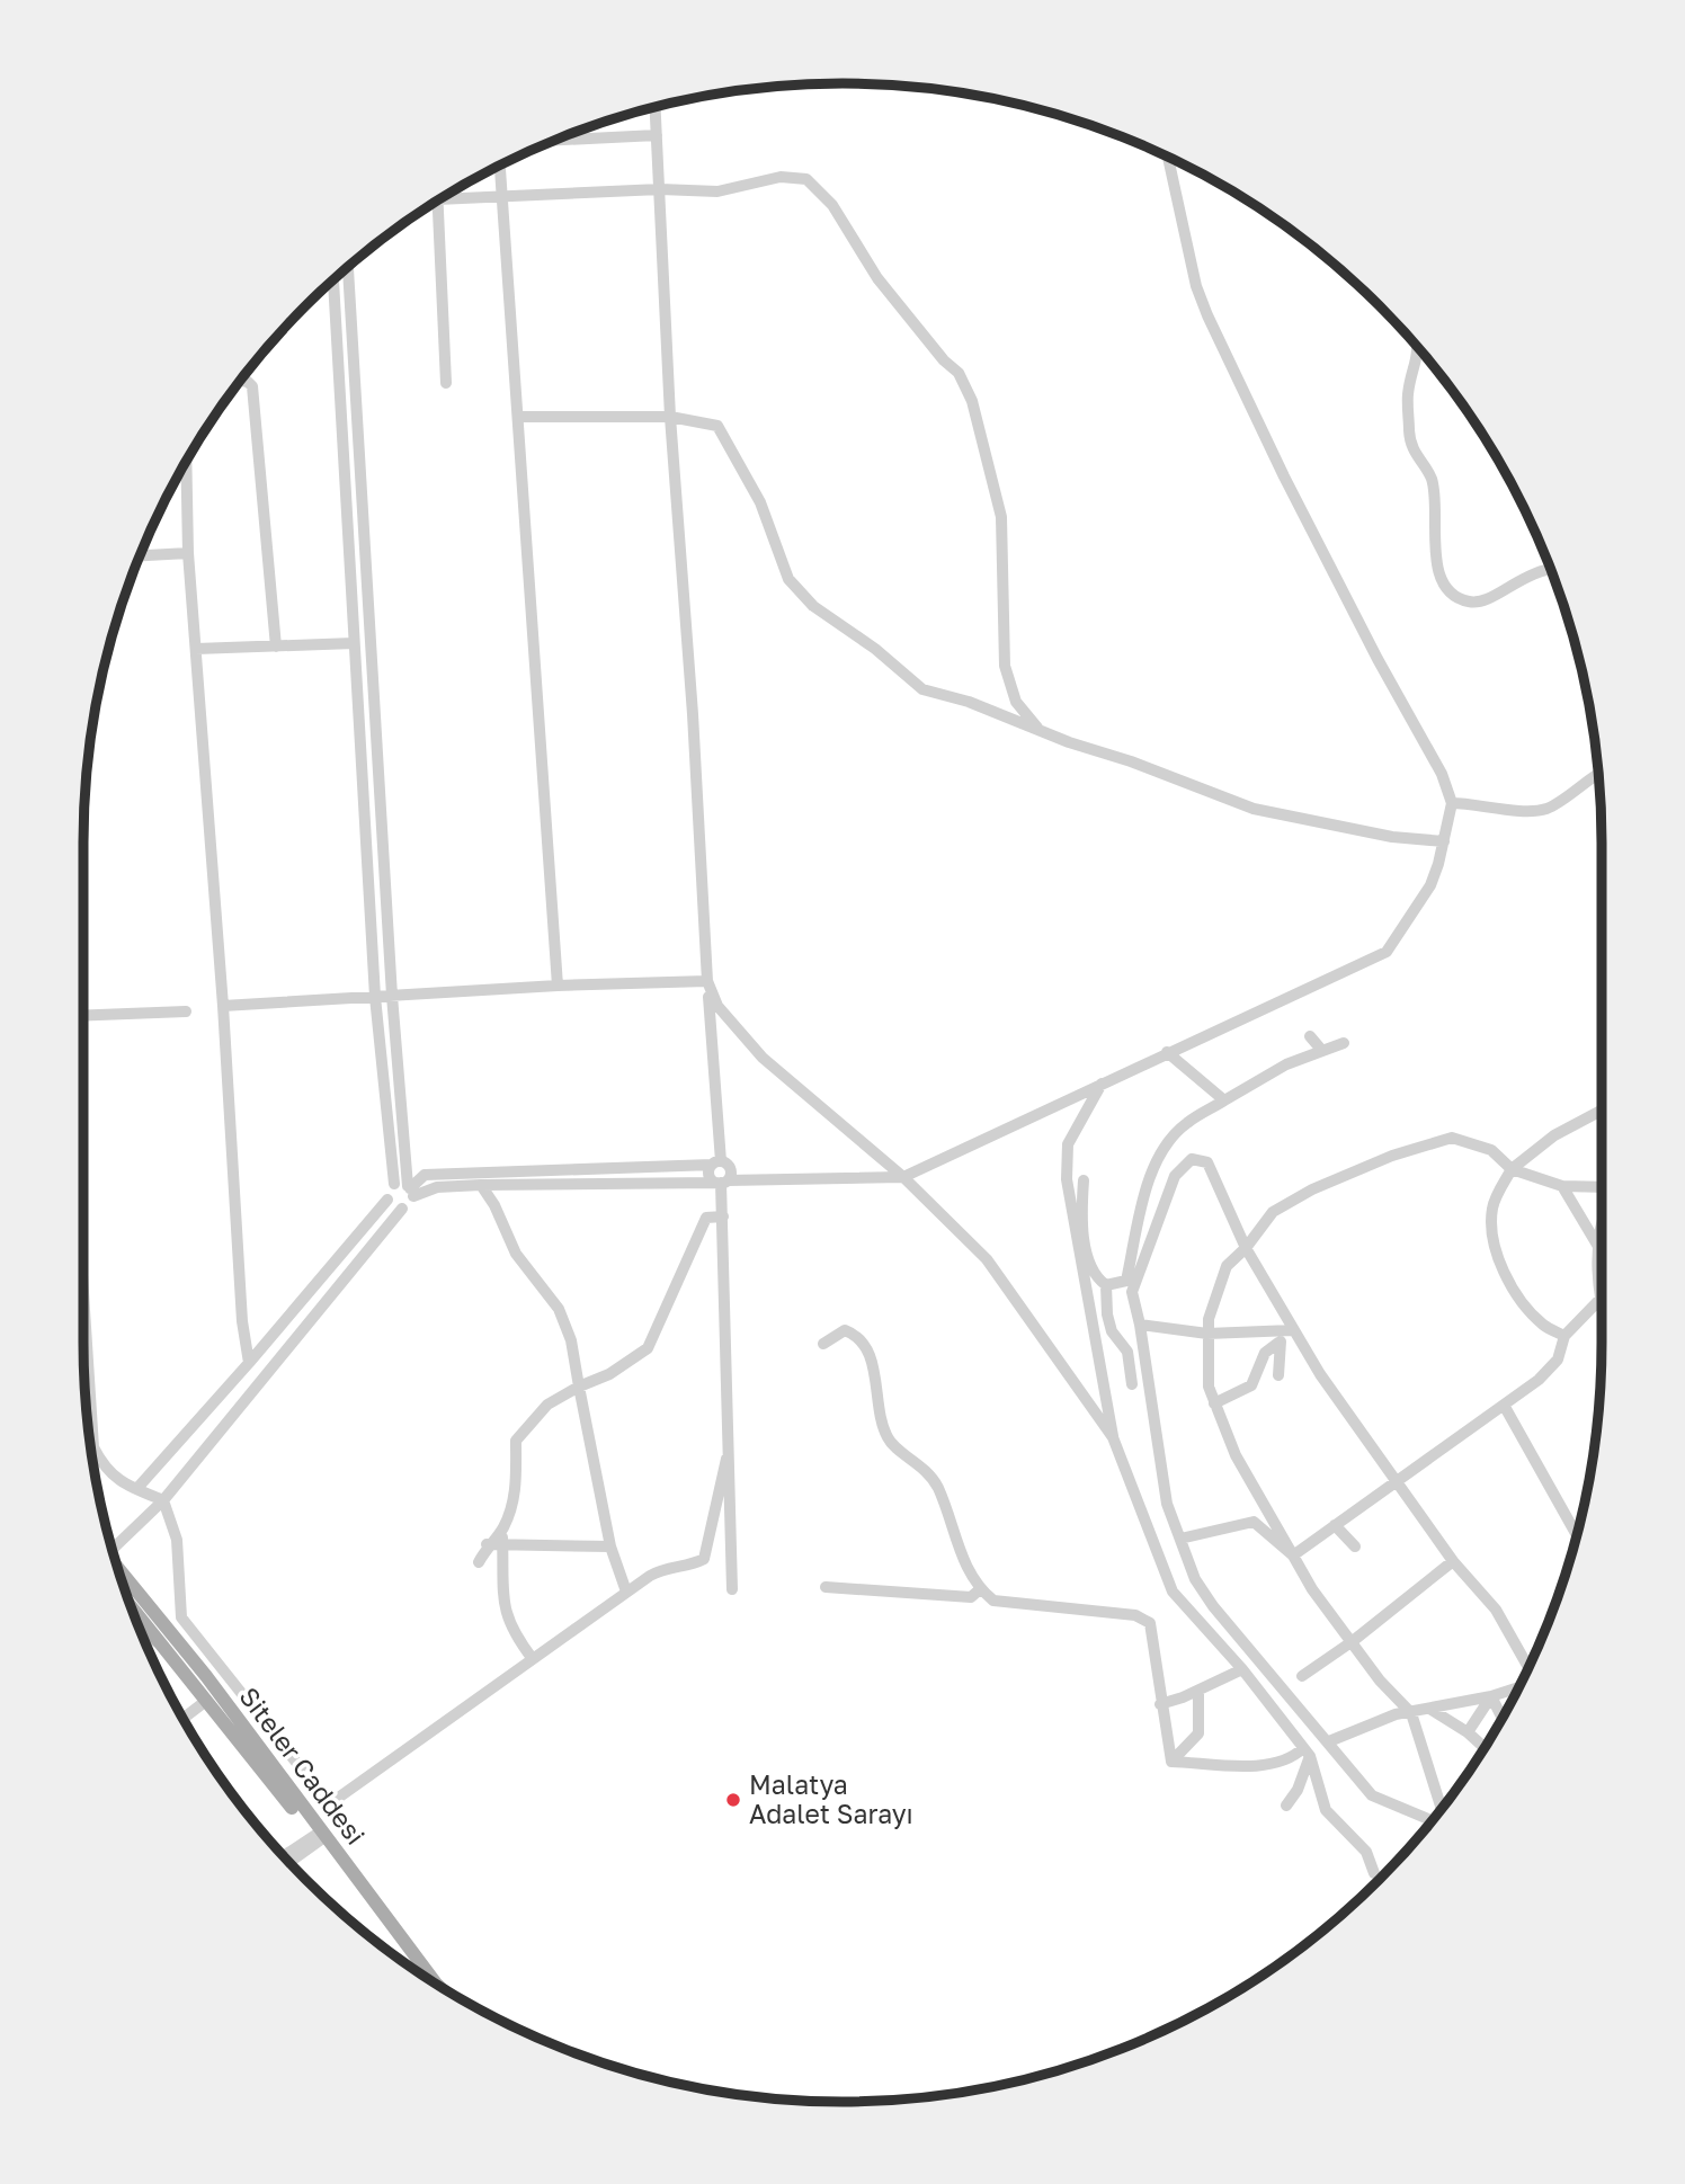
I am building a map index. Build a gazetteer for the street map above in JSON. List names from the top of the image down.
{
  "streets": {
    "main road": ["Siteler Caddesi"]
  },
  "places": ["Malatya Adalet Sarayı"]
}
